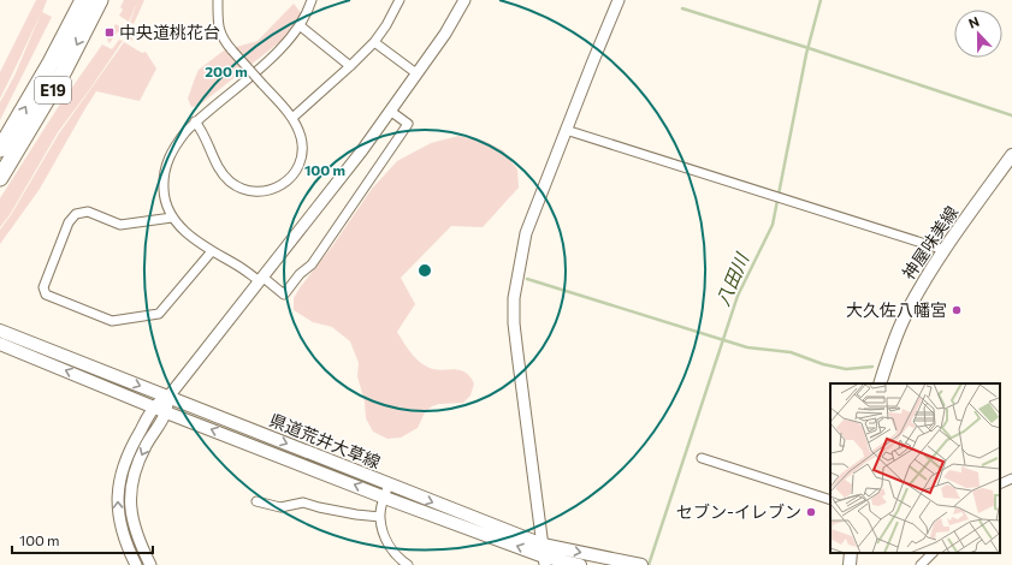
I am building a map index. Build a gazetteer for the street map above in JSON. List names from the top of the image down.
{
  "streets": {
    "highway": ["E19"],
    "main road": ["神屋味美線", "県道荒井大草線"]
  },
  "water": ["八田川"],
  "places": {
    "transit": ["中央道桃花台"],
    "other": ["大久佐八幡宮", "セブン-イレブン"]
  },
  "scale_bar": "100 m",
  "north": "top",
  "rings": ["200 m", "100 m"]
}
